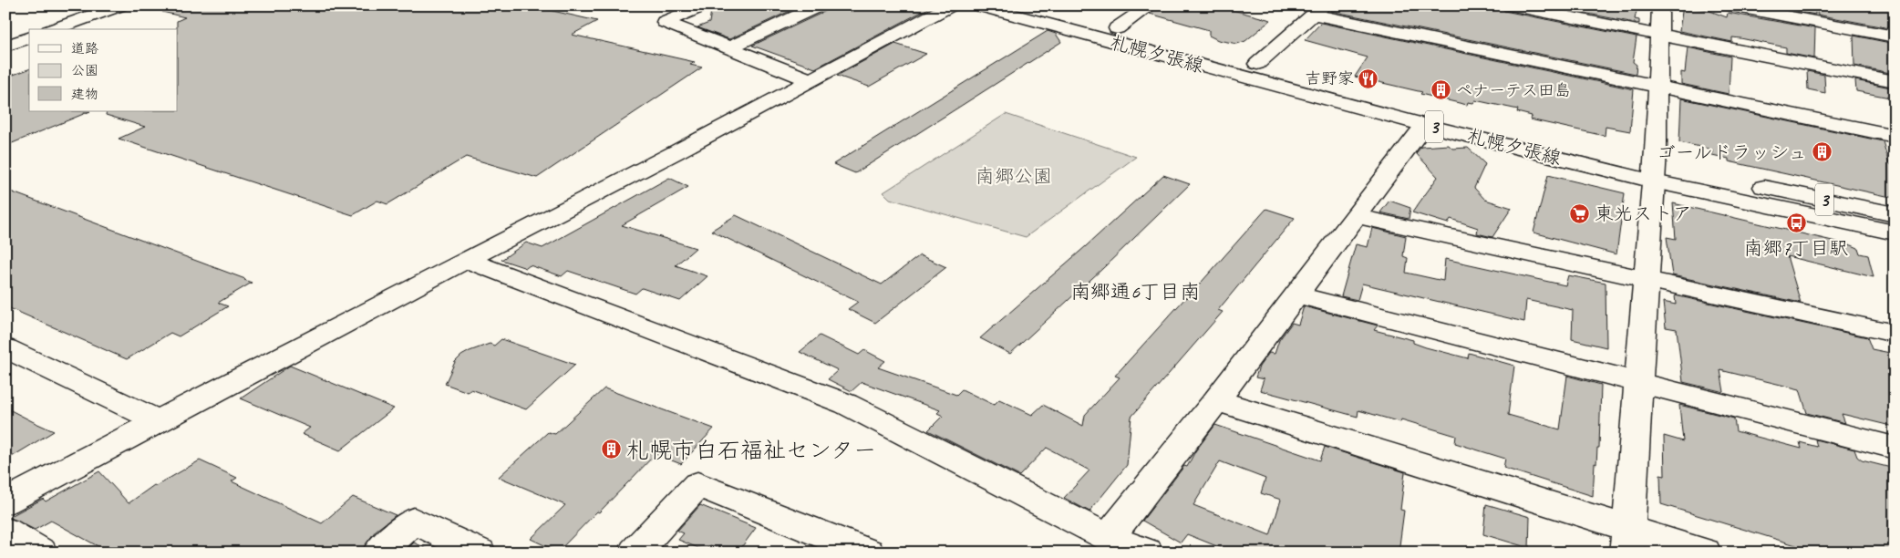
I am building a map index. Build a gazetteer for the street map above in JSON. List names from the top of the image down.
{
  "streets": {
    "street": ["札幌夕張線", "3"]
  },
  "districts": ["南郷通6丁目南"],
  "parks": ["南郷公園"],
  "places": {
    "restaurant": ["吉野家"],
    "building": ["ペナーテス田島", "ゴールドラッシュ", "札幌市白石福祉センター"],
    "supermarket": ["東光ストア"],
    "bus stop": ["南郷7丁目駅"]
  },
  "legend": ["道路", "公園", "建物"]
}
